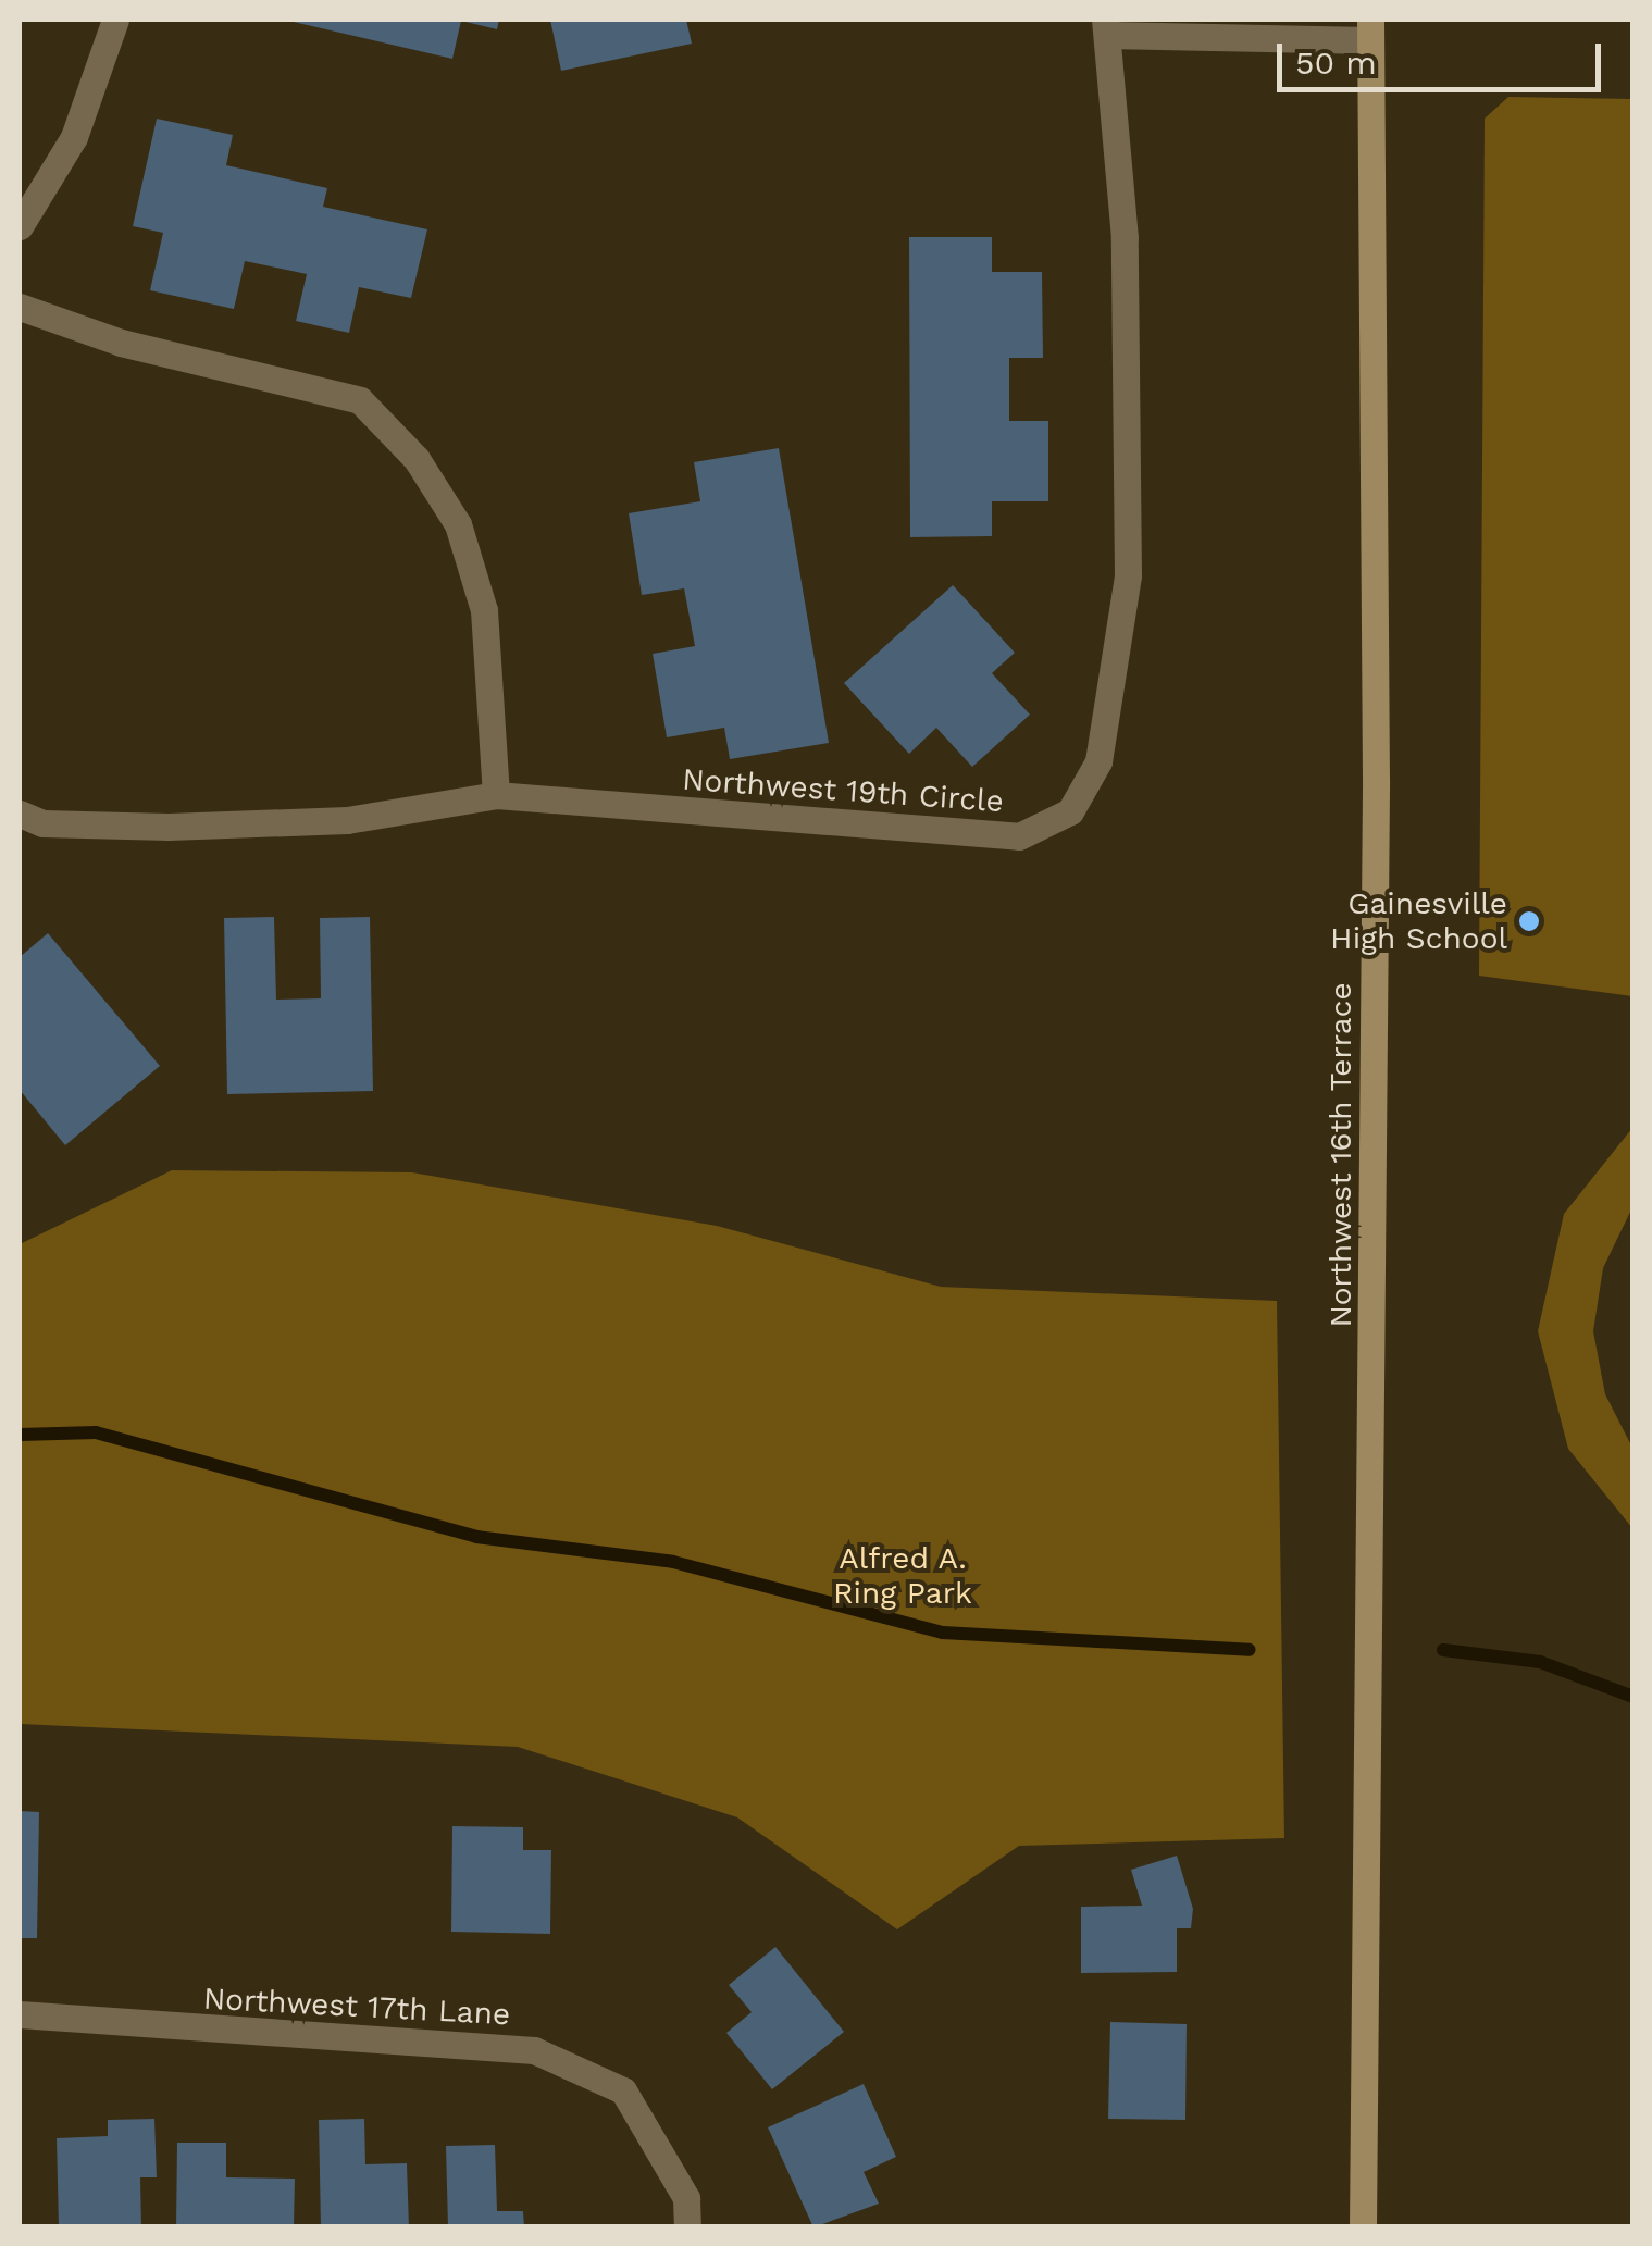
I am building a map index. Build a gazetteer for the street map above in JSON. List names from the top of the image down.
{
  "streets": {
    "street": ["Northwest 19th Circle", "Northwest 16th Terrace", "Northwest 17th Lane"]
  },
  "crossings": [
    ["Northwest 19th Circle", "Northwest 16th Terrace"]
  ],
  "parks": ["Alfred A. Ring Park"],
  "places": ["Gainesville High School"],
  "scale_bar": "50 m"
}
